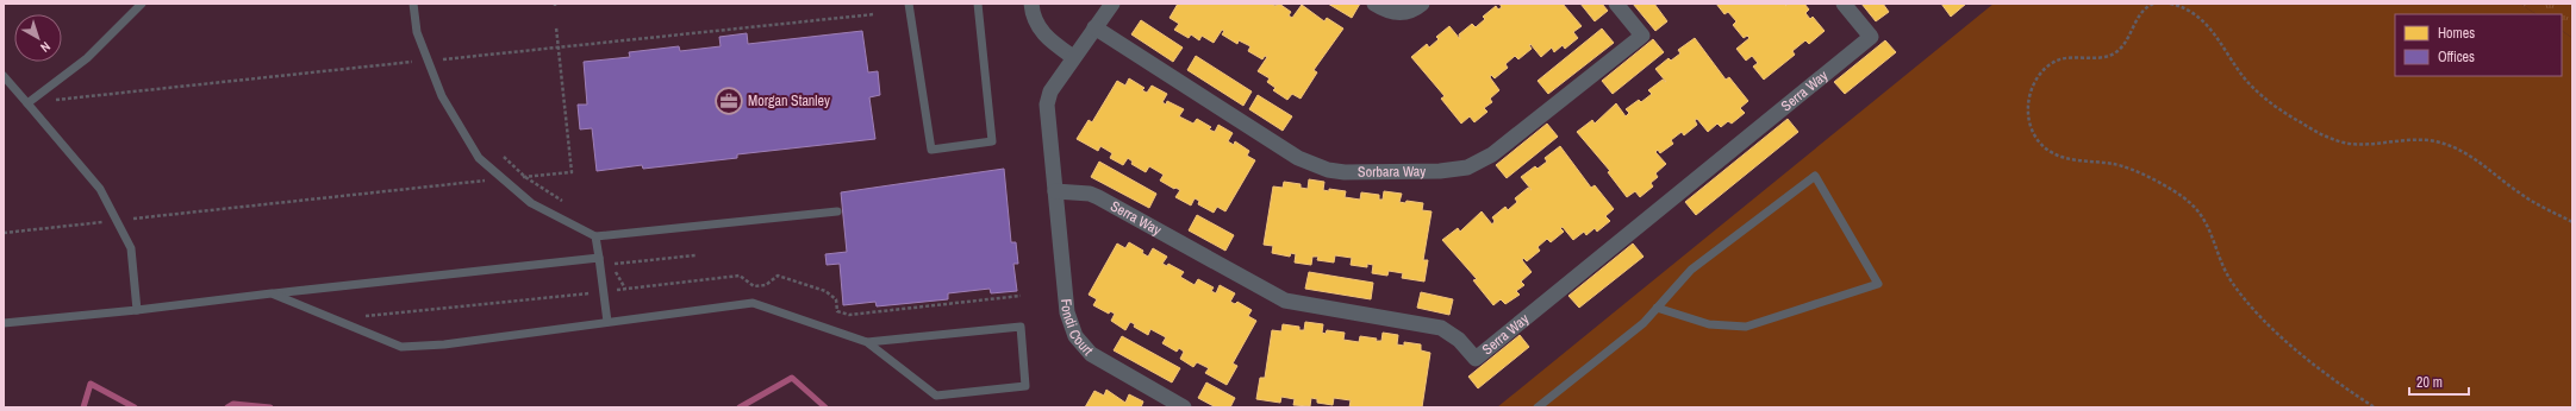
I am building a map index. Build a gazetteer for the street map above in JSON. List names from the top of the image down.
{
  "streets": {
    "street": ["Serra Way", "Sorbara Way", "Fondi Court"]
  },
  "crossings": [
    ["Serra Way", "Fondi Court"],
    ["Sorbara Way", "Fondi Court"]
  ],
  "places": {
    "office": ["Morgan Stanley"]
  },
  "legend": ["Homes", "Offices"],
  "scale_bar": "20 m",
  "north": "bottom right"
}
